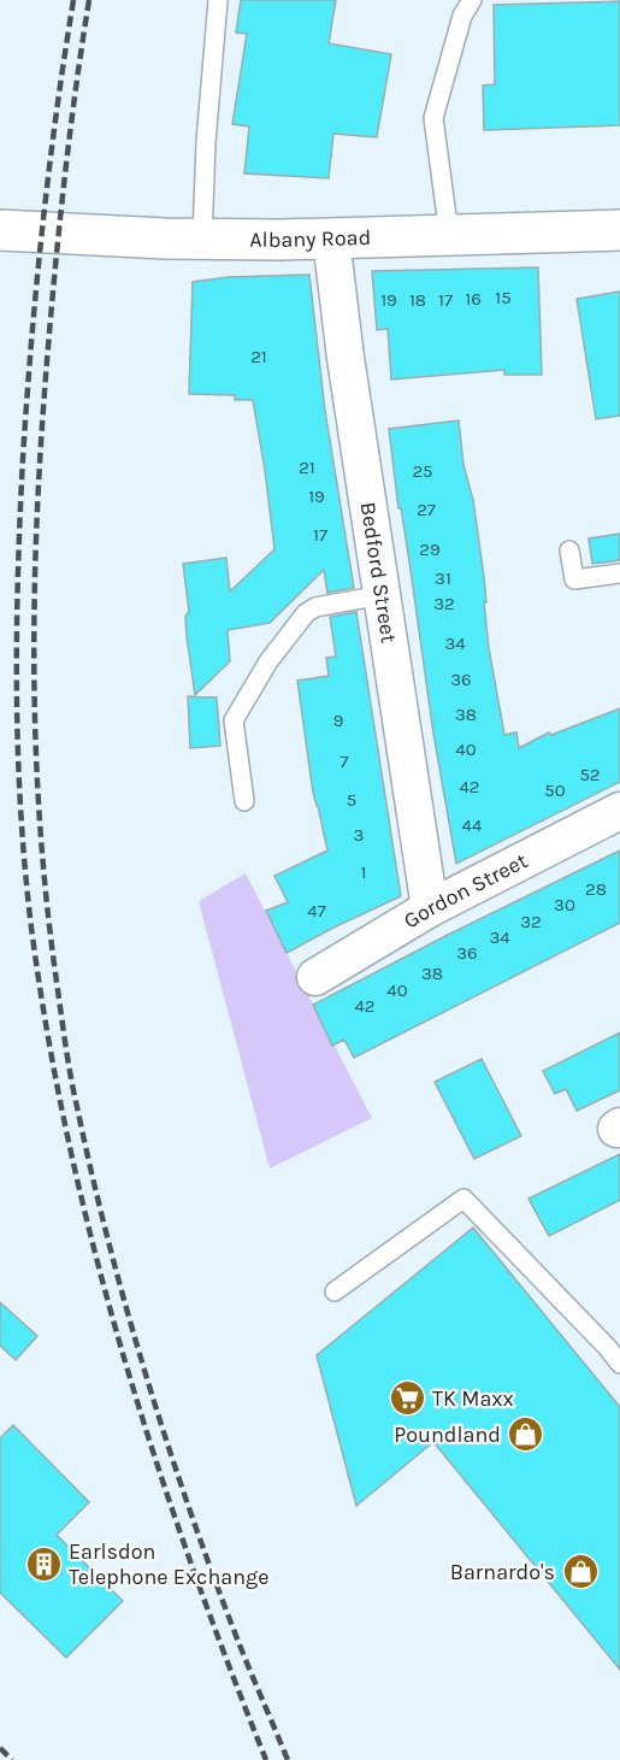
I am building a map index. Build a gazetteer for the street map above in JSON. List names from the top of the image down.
{
  "streets": {
    "street": ["Albany Road", "Bedford Street", "Gordon Street"]
  },
  "crossings": [
    ["Albany Road", "Bedford Street"],
    ["Bedford Street", "Gordon Street"]
  ],
  "places": {
    "supermarket": ["TK Maxx"],
    "shop": ["Poundland", "Barnardo's"],
    "building": ["Earlsdon Telephone Exchange"]
  },
  "house_numbers": [
    "15",
    "16",
    "19",
    "18",
    "17",
    "21",
    "21",
    "25",
    "19",
    "27",
    "17",
    "29",
    "31",
    "32",
    "34",
    "36",
    "38",
    "9",
    "40",
    "7",
    "52",
    "42",
    "50",
    "5",
    "44",
    "3",
    "1",
    "28",
    "30",
    "47",
    "32",
    "34",
    "36",
    "38",
    "40",
    "42"
  ]
}
